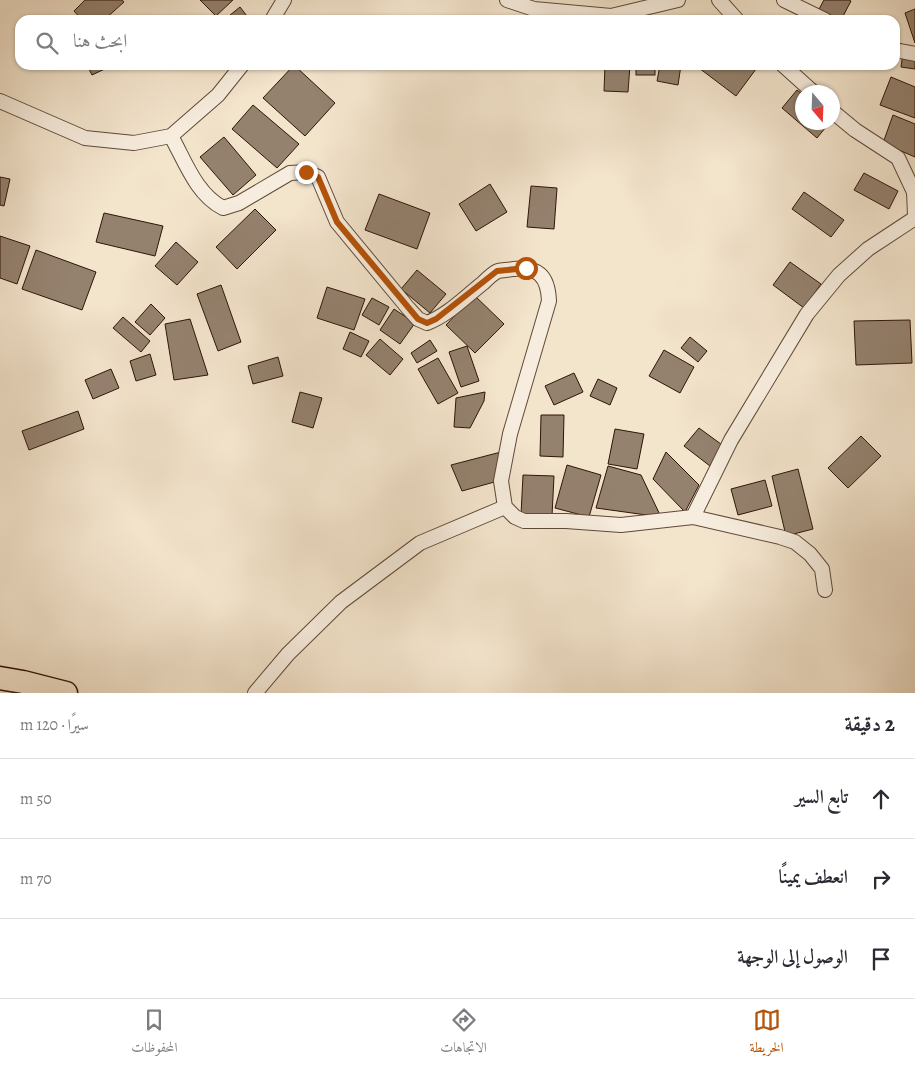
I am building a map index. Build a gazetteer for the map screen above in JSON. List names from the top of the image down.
{
  "north": "bottom",
  "page": {
    "search": "ابحث هنا",
    "heading": ["2 دقيقة", "سيرًا · 120 m"],
    "list": [
      ["تابع السير", "50 m"],
      ["انعطف يمينًا", "70 m"],
      "الوصول إلى الوجهة"
    ],
    "nav": ["الخريطة", "الاتجاهات", "المحفوظات"]
  }
}
